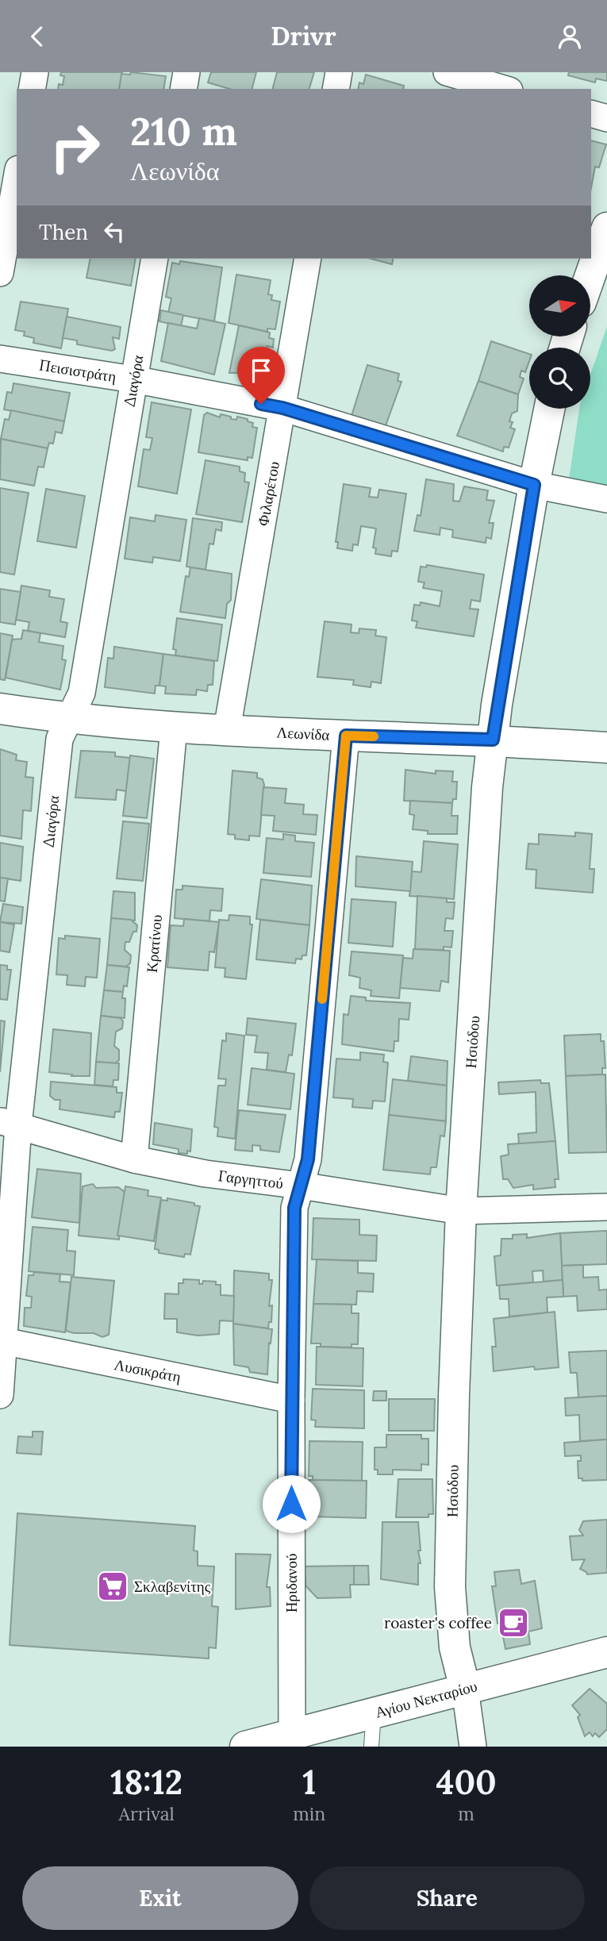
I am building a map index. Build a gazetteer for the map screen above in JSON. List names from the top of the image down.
{
  "streets": {
    "street": [
      "Πεισιστράτη",
      "Διαγόρα",
      "Φιλαρέτου",
      "Λεωνίδα",
      "Κρατίνου",
      "Ησιόδου",
      "Γαργηττού",
      "Λυσικράτη",
      "Ηριδανού",
      "Αγίου Νεκταρίου"
    ]
  },
  "crossings": [
    ["Πεισιστράτη", "Διαγόρα"],
    ["Πεισιστράτη", "Φιλαρέτου"],
    ["Πεισιστράτη", "Ησιόδου"],
    ["Διαγόρα", "Λεωνίδα"],
    ["Διαγόρα", "Γαργηττού"],
    ["Διαγόρα", "Λυσικράτη"],
    ["Φιλαρέτου", "Λεωνίδα"],
    ["Λεωνίδα", "Κρατίνου"],
    ["Λεωνίδα", "Ησιόδου"],
    ["Λεωνίδα", "Ηριδανού"],
    ["Κρατίνου", "Γαργηττού"],
    ["Ησιόδου", "Γαργηττού"],
    ["Ησιόδου", "Αγίου Νεκταρίου"],
    ["Γαργηττού", "Ηριδανού"],
    ["Λυσικράτη", "Ηριδανού"],
    ["Ηριδανού", "Αγίου Νεκταρίου"]
  ],
  "places": {
    "supermarket": ["Σκλαβενίτης"],
    "cafe": ["roaster's coffee"]
  },
  "north": "right",
  "page": {
    "header": "Drivr",
    "turn": ["210 m", "Λεωνίδα"],
    "then": "Then",
    "eta": [
      "18:12",
      "Arrival",
      "1",
      "min",
      "400",
      "m"
    ],
    "buttons": ["Exit", "Share"]
  }
}
